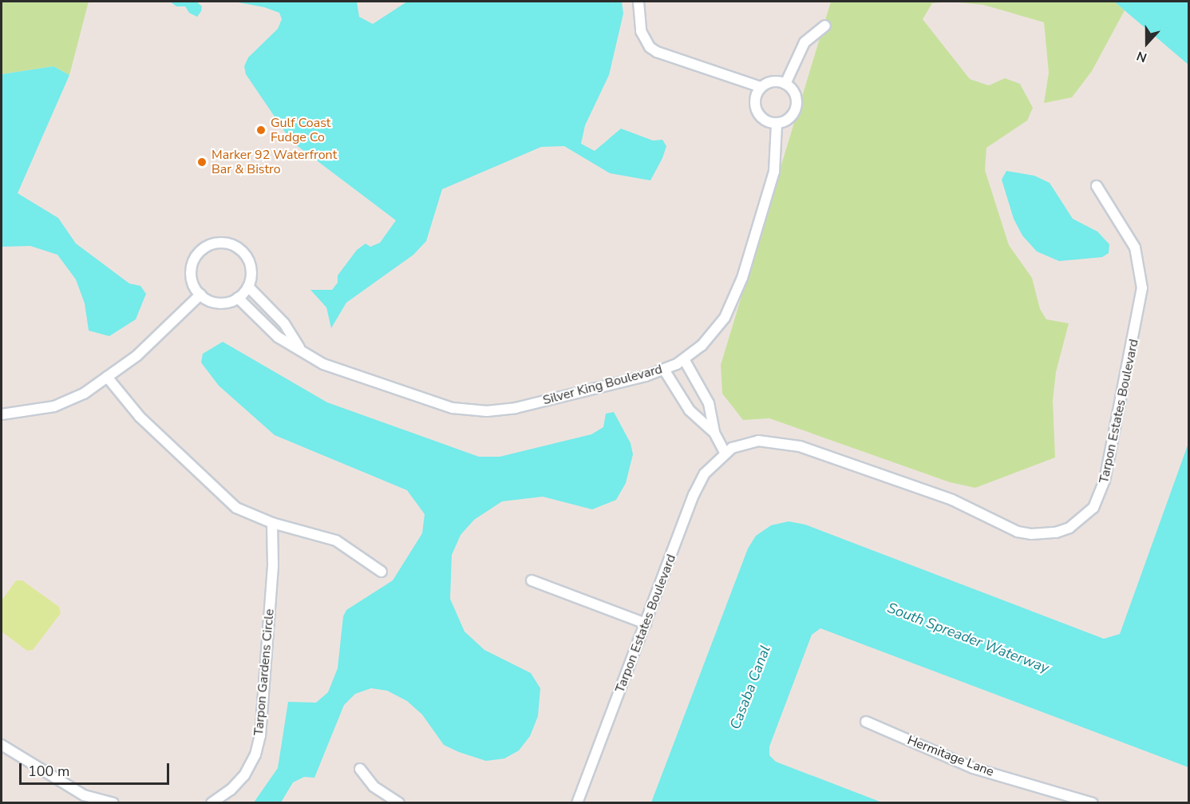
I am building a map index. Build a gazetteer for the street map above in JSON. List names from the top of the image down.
{
  "streets": {
    "street": [
      "Silver King Boulevard",
      "Tarpon Estates Boulevard",
      "Tarpon Gardens Circle",
      "Hermitage Lane"
    ]
  },
  "water": ["South Spreader Waterway", "Casaba Canal"],
  "places": ["Gulf Coast Fudge Co", "Marker 92 Waterfront Bar & Bistro"],
  "scale_bar": "100 m",
  "north": "bottom"
}
